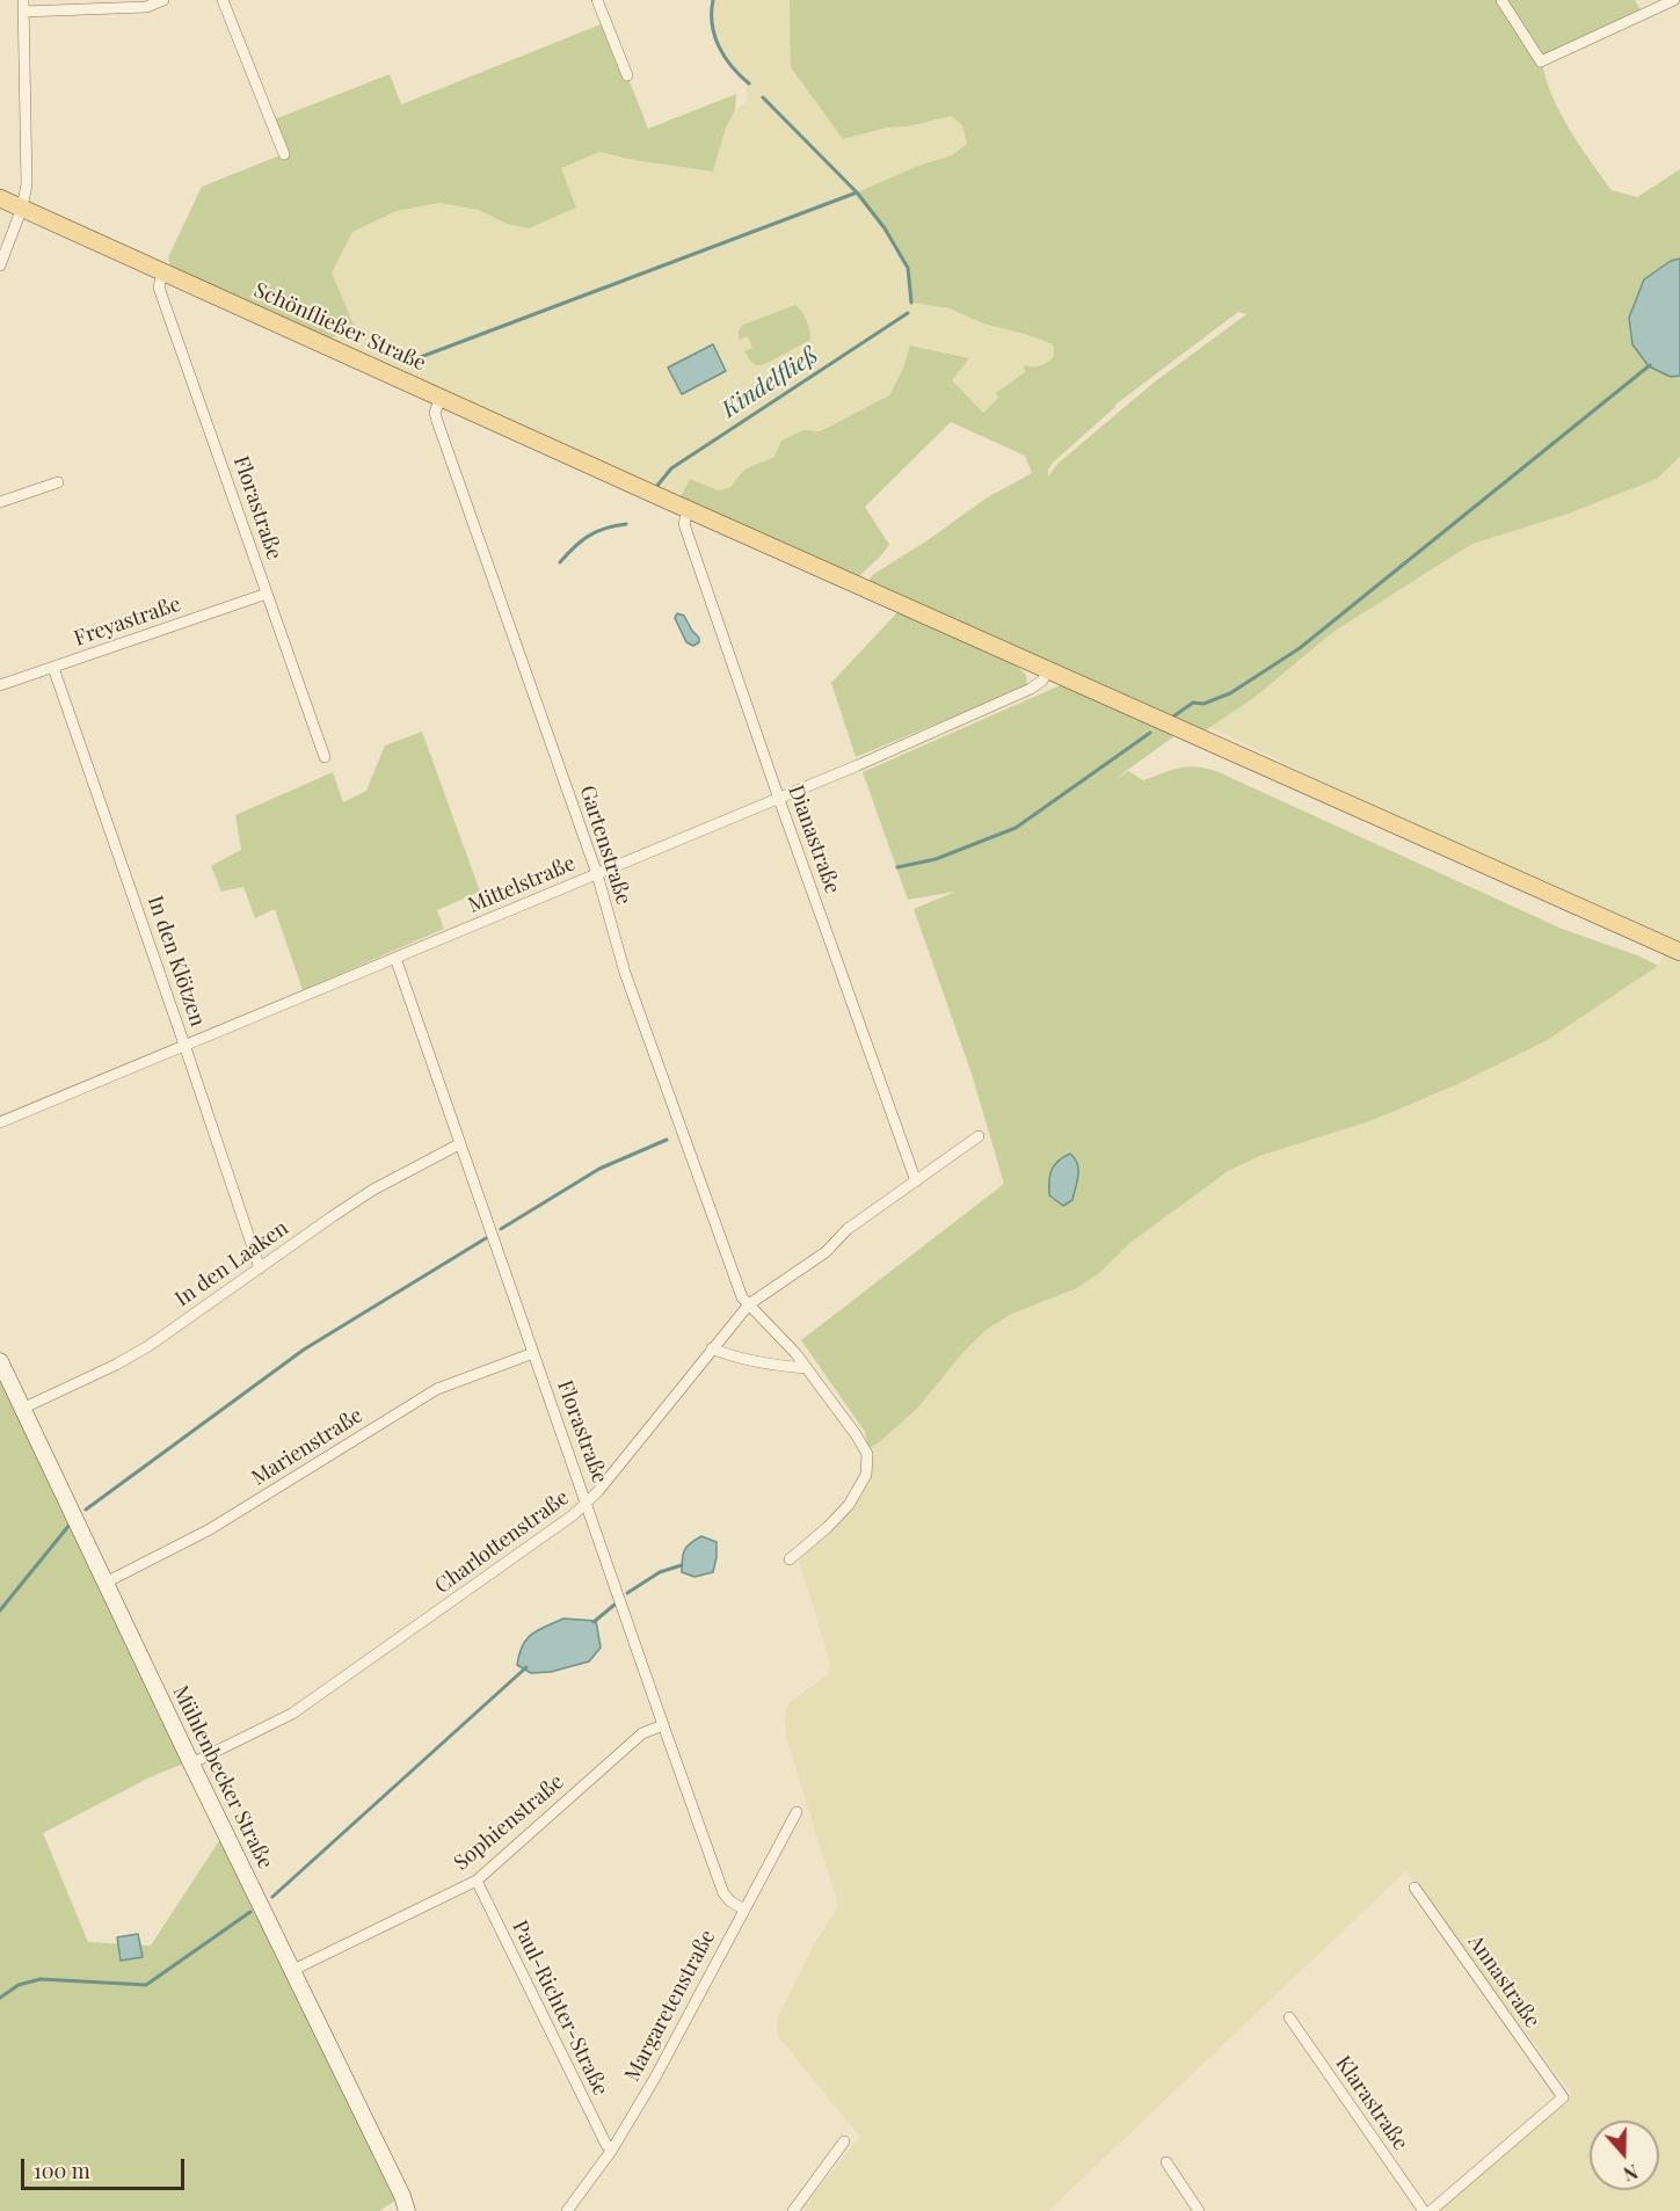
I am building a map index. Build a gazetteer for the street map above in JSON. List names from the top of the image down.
{
  "streets": {
    "main road": ["Schönfließer Straße", "Mühlenbecker Straße"],
    "street": [
      "Florastraße",
      "Freyastraße",
      "Dianastraße",
      "Gartenstraße",
      "Mittelstraße",
      "In den Klötzen",
      "In den Laaken",
      "Marienstraße",
      "Charlottenstraße",
      "Sophienstraße",
      "Annastraße",
      "Margaretenstraße",
      "Paul-Richter-Straße",
      "Klarastraße"
    ]
  },
  "crossings": [
    ["Schönfließer Straße", "Florastraße"],
    ["Schönfließer Straße", "Dianastraße"],
    ["Schönfließer Straße", "Gartenstraße"],
    ["Schönfließer Straße", "Mittelstraße"],
    ["Florastraße", "Freyastraße"],
    ["Florastraße", "Mittelstraße"],
    ["Florastraße", "In den Laaken"],
    ["Florastraße", "Marienstraße"],
    ["Florastraße", "Charlottenstraße"],
    ["Florastraße", "Sophienstraße"],
    ["Florastraße", "Margaretenstraße"],
    ["Freyastraße", "In den Klötzen"],
    ["Dianastraße", "Mittelstraße"],
    ["Dianastraße", "Charlottenstraße"],
    ["Gartenstraße", "Mittelstraße"],
    ["Gartenstraße", "Charlottenstraße"],
    ["Mittelstraße", "In den Klötzen"],
    ["In den Klötzen", "In den Laaken"],
    ["In den Laaken", "Mühlenbecker Straße"],
    ["Marienstraße", "Mühlenbecker Straße"],
    ["Charlottenstraße", "Mühlenbecker Straße"],
    ["Mühlenbecker Straße", "Sophienstraße"],
    ["Sophienstraße", "Paul-Richter-Straße"],
    ["Margaretenstraße", "Paul-Richter-Straße"]
  ],
  "water": ["Kindelfließ"],
  "scale_bar": "100 m",
  "north": "bottom"
}
